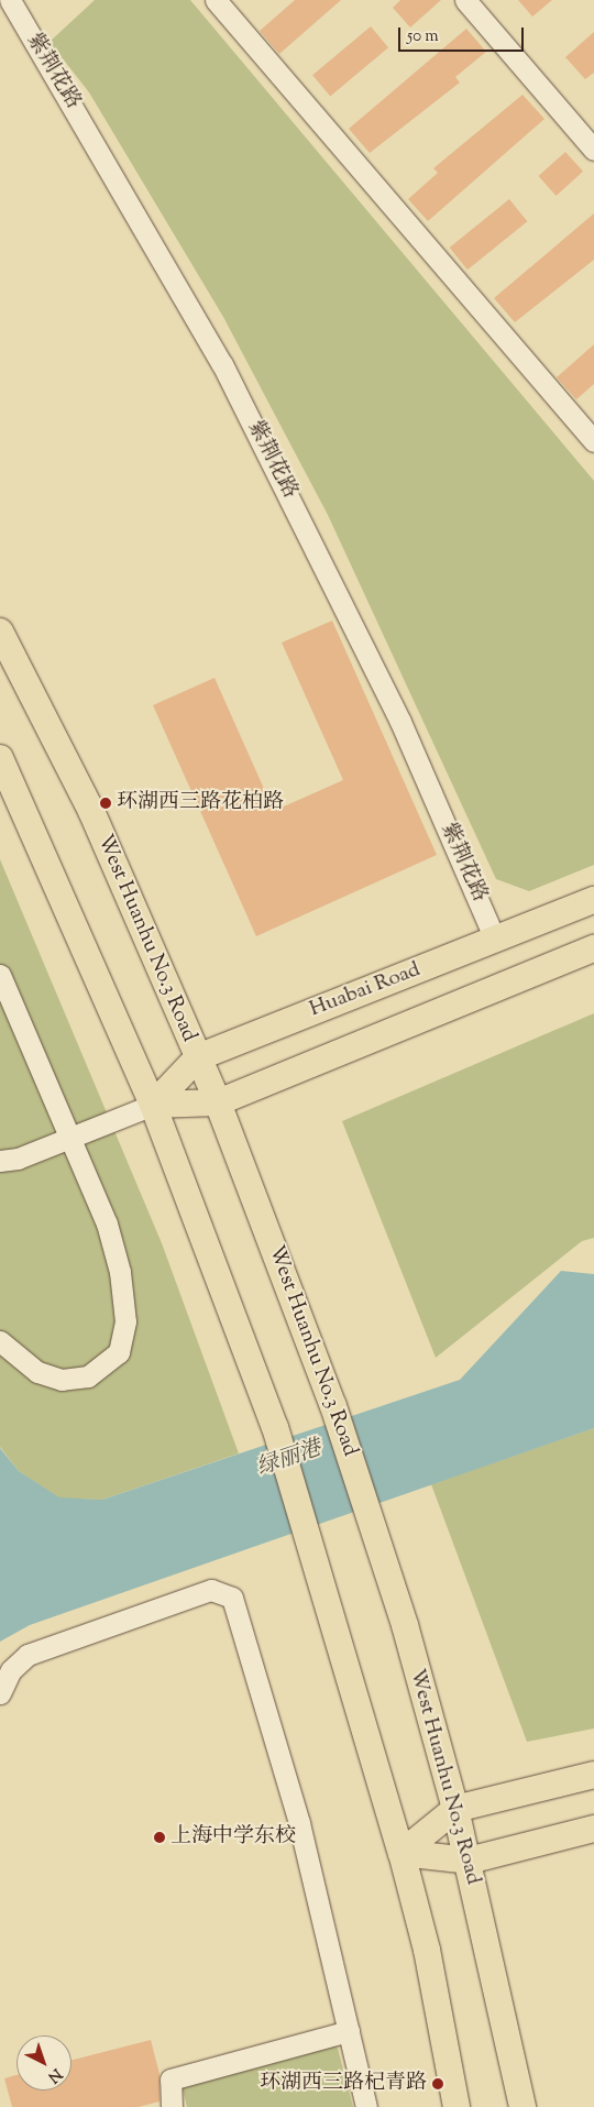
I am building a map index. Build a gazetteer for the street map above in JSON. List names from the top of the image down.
{
  "streets": {
    "main road": ["West Huanhu No.3 Road", "Huabai Road"],
    "street": ["紫荆花路"]
  },
  "crossings": [
    ["紫荆花路", "Huabai Road"],
    ["West Huanhu No.3 Road", "Huabai Road"]
  ],
  "water": ["绿丽港"],
  "places": ["环湖西三路花柏路", "上海中学东校", "环湖西三路杞青路"],
  "scale_bar": "50 m",
  "north": "bottom right"
}
